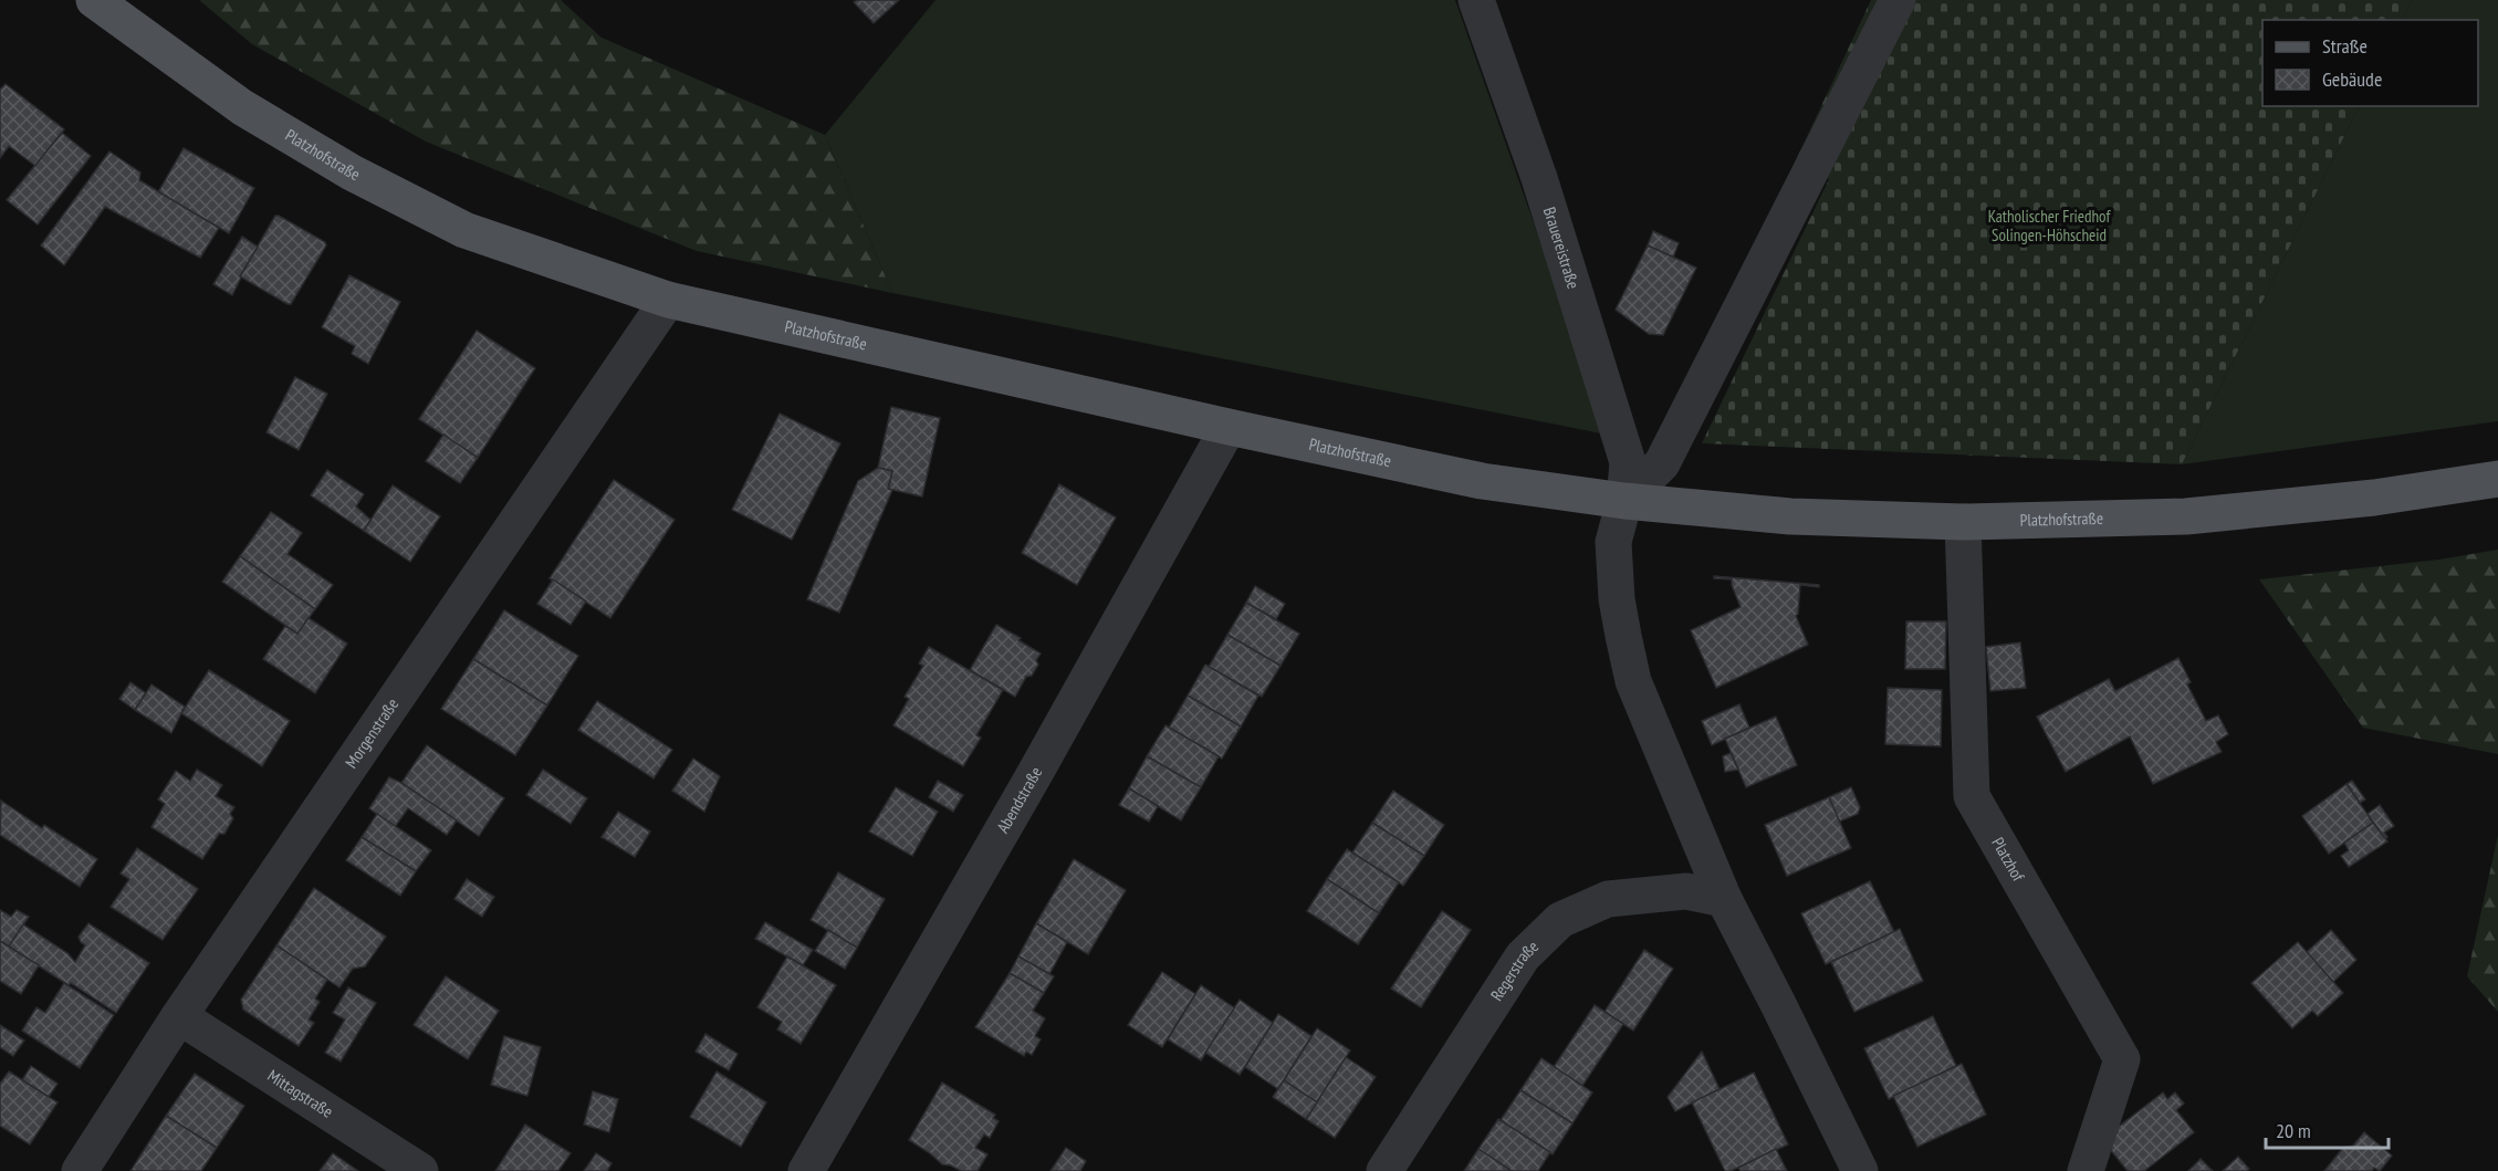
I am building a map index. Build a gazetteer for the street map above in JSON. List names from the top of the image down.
{
  "streets": {
    "main road": ["Platzhofstraße"],
    "street": [
      "Brauereistraße",
      "Morgenstraße",
      "Abendstraße",
      "Platzhof",
      "Regerstraße",
      "Mittagstraße"
    ]
  },
  "crossings": [
    ["Platzhofstraße", "Brauereistraße"],
    ["Platzhofstraße", "Morgenstraße"],
    ["Platzhofstraße", "Abendstraße"],
    ["Platzhofstraße", "Platzhof"],
    ["Morgenstraße", "Mittagstraße"]
  ],
  "parks": ["Katholischer Friedhof Solingen-Höhscheid"],
  "legend": ["Straße", "Gebäude"],
  "scale_bar": "20 m"
}
